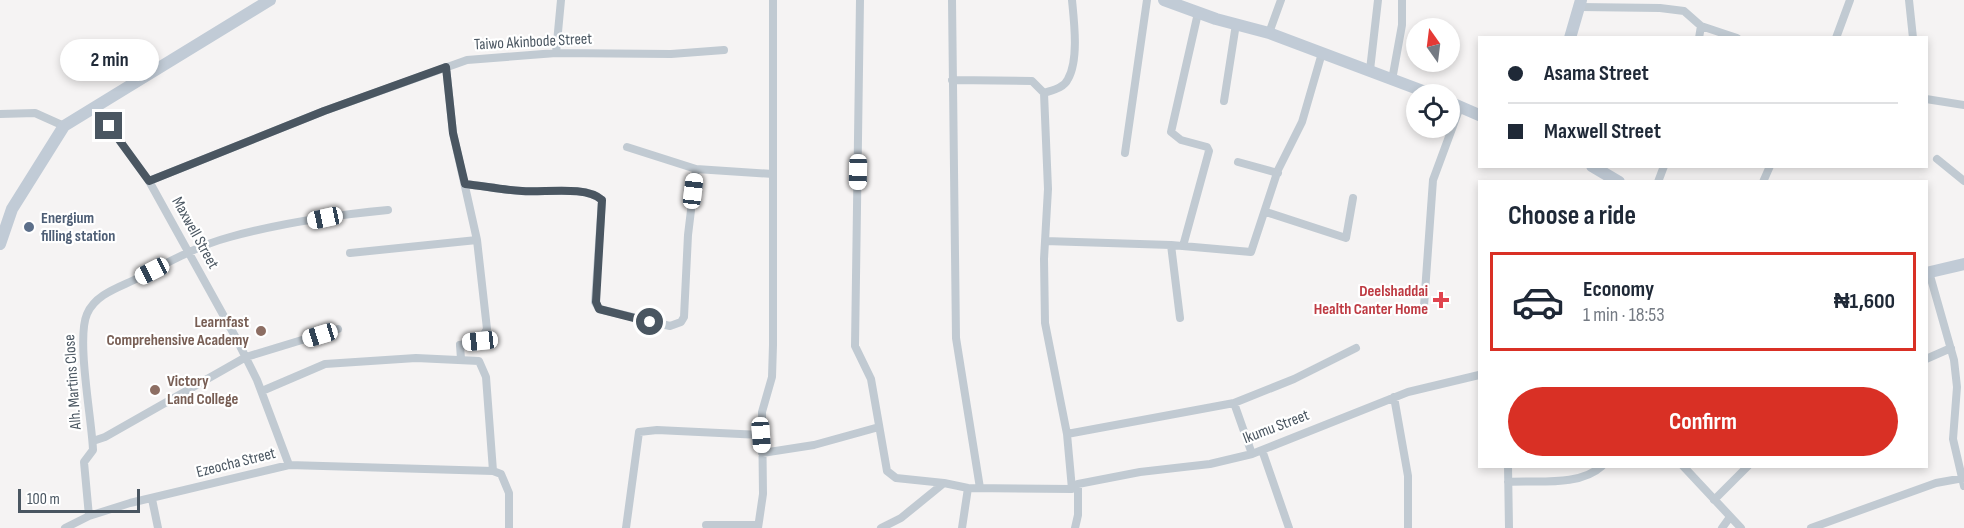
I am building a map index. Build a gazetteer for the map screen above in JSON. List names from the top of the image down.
{
  "streets": {
    "street": [
      "Taiwo Akinbode Street",
      "Maxwell Street",
      "Alh. Martins Close",
      "Ikumu Street",
      "Ezeocha Street"
    ]
  },
  "crossings": [
    ["Taiwo Akinbode Street", "Maxwell Street"],
    ["Maxwell Street", "Alh. Martins Close"],
    ["Maxwell Street", "Ezeocha Street"]
  ],
  "places": {
    "other": ["Energium filling station", "Learnfast Comprehensive Academy", "Victory Land College"],
    "health": ["Deelshaddai Health Canter Home"]
  },
  "scale_bar": "100 m",
  "north": "top",
  "page": {
    "banner": ["Asama Street", "Maxwell Street"],
    "bubble": "2 min",
    "heading": "Choose a ride",
    "list": [
      {
        "name": "Economy",
        "note": "1 min · 18:53",
        "value": "₦1,600"
      }
    ],
    "buttons": "Confirm",
    "scale": "100 m"
  }
}
